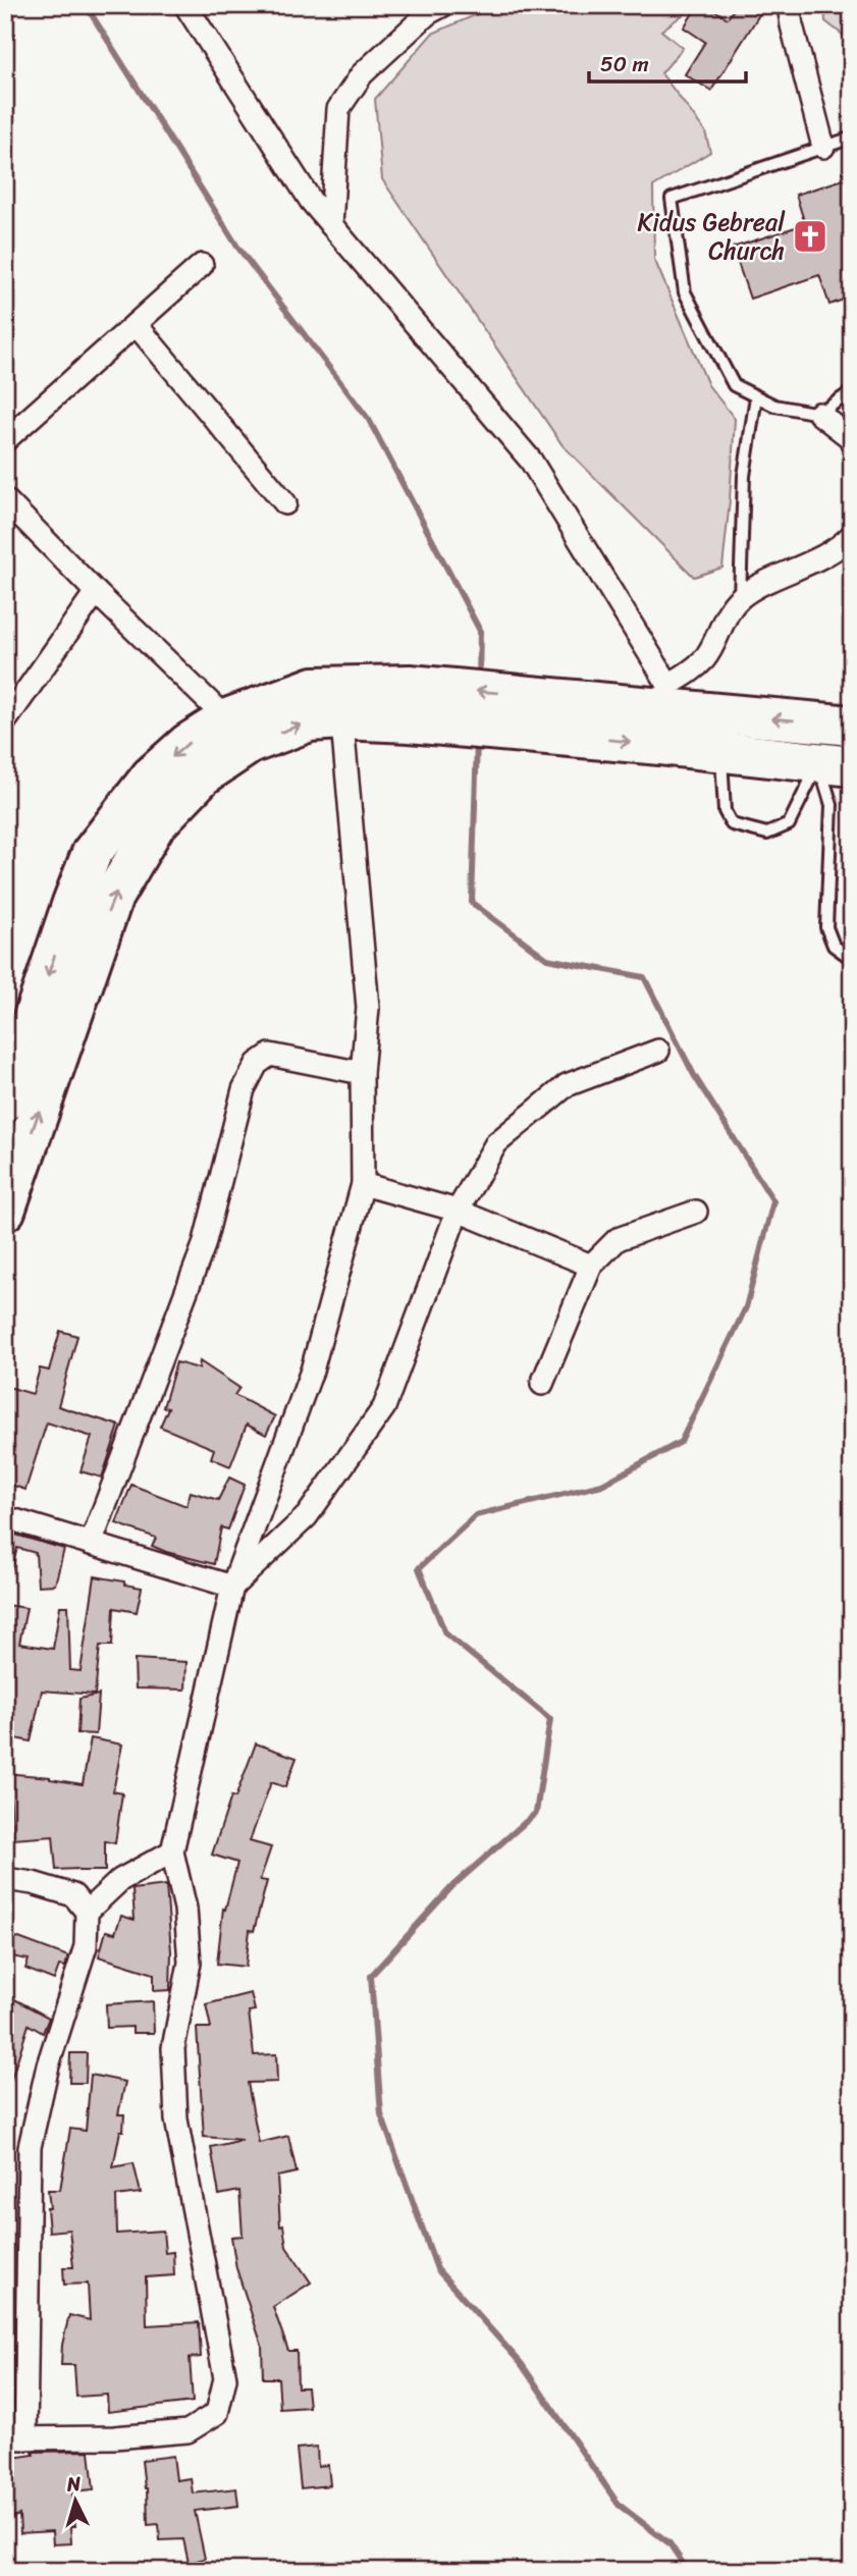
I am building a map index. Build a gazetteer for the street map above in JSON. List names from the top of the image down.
{
  "places": {
    "church": ["Kidus Gebreal Church"]
  },
  "scale_bar": "50 m",
  "north": "top"
}
